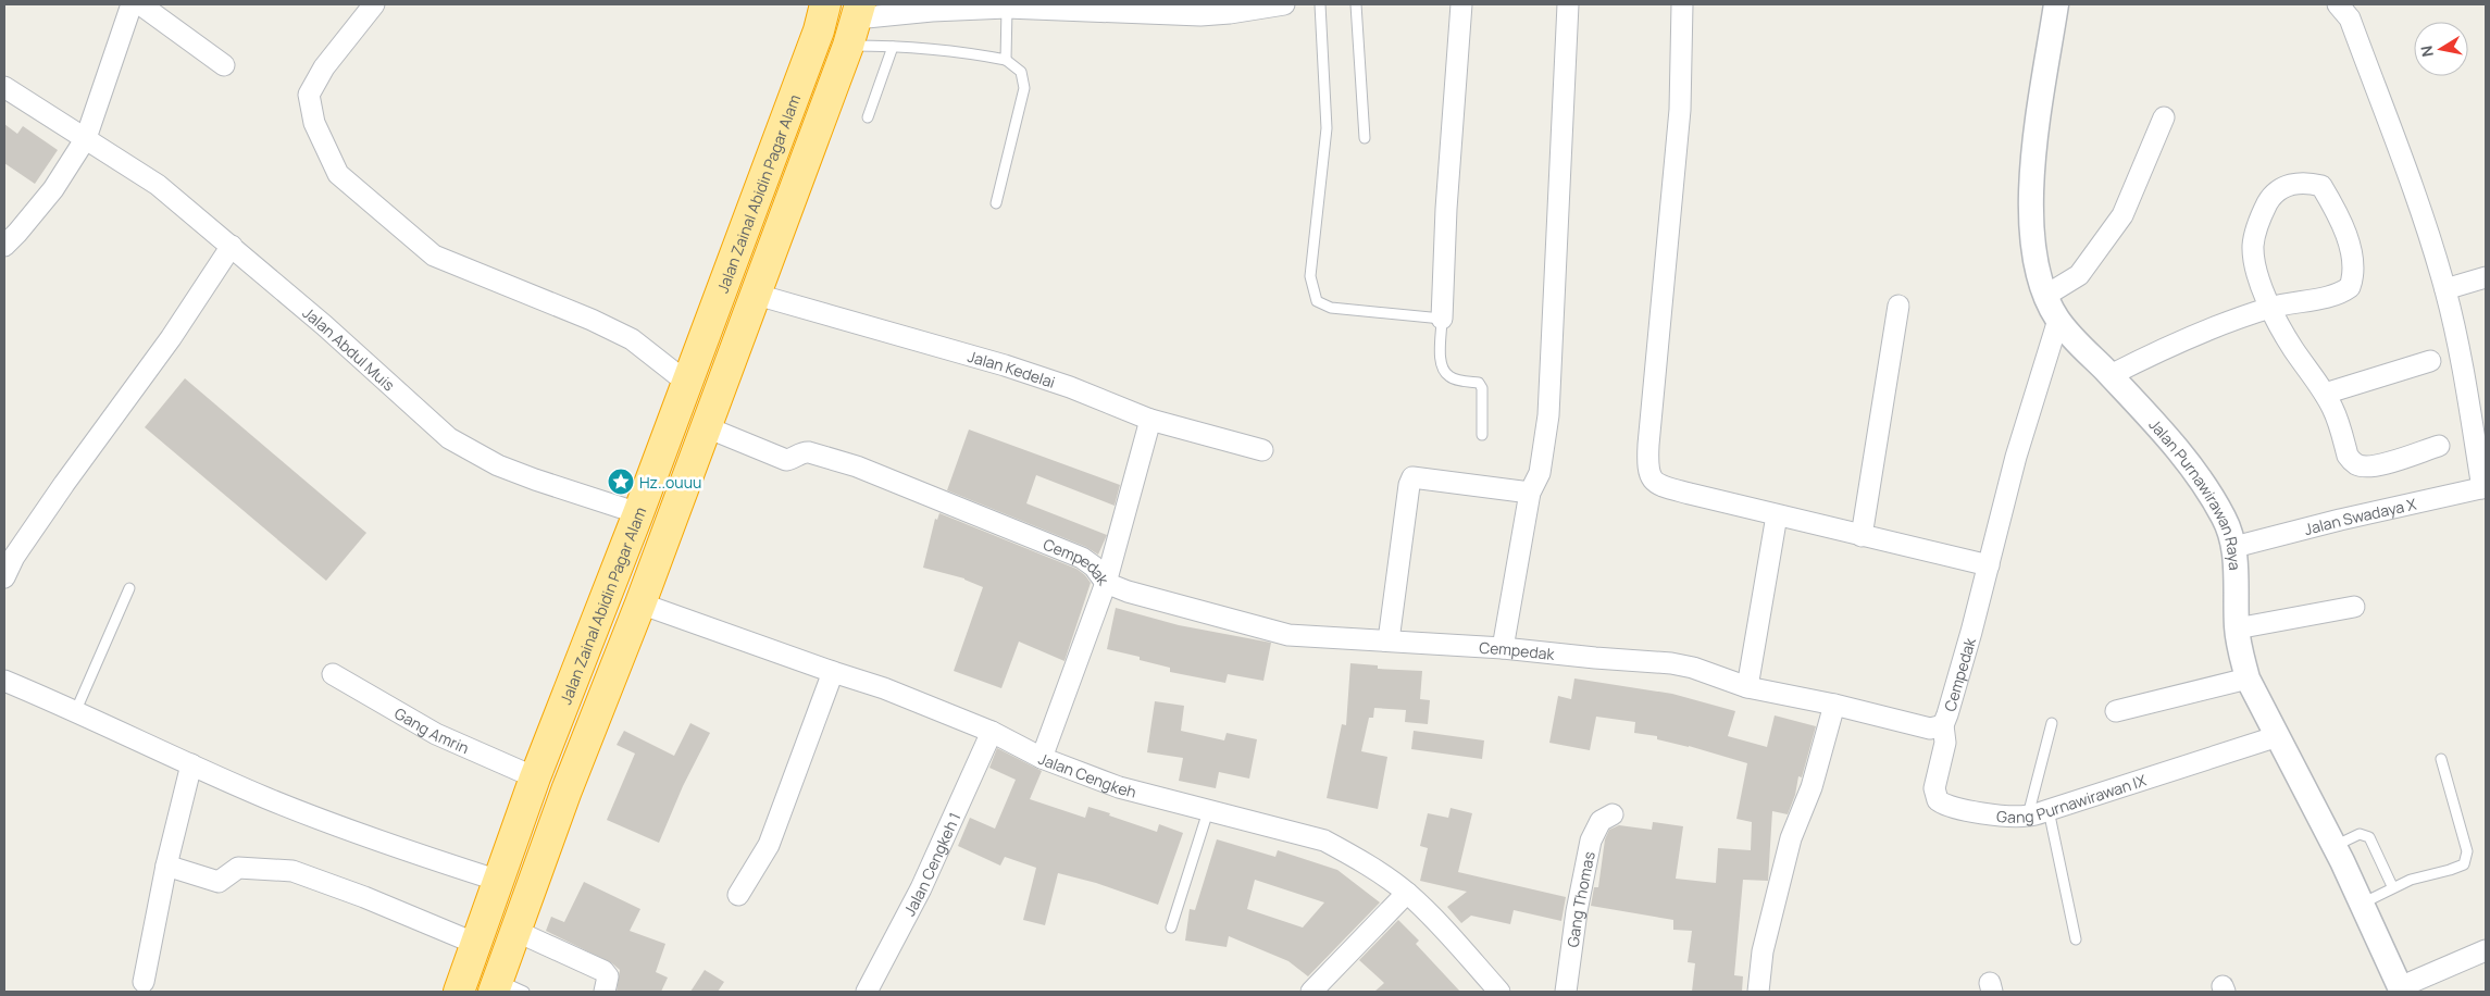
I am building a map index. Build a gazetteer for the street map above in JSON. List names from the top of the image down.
{
  "streets": {
    "highway": ["Jalan Zainal Abidin Pagar Alam"],
    "street": [
      "Jalan Abdul Muis",
      "Jalan Kedelai",
      "Jalan Purnawirawan Raya",
      "Jalan Swadaya X",
      "Cempedak",
      "Gang Amrin",
      "Jalan Cengkeh",
      "Gang Purnawirawan IX",
      "Jalan Cengkeh 1",
      "Gang Thomas"
    ]
  },
  "crossings": [
    ["Jalan Zainal Abidin Pagar Alam", "Jalan Abdul Muis"],
    ["Jalan Zainal Abidin Pagar Alam", "Gang Amrin"],
    ["Jalan Purnawirawan Raya", "Jalan Swadaya X"],
    ["Jalan Purnawirawan Raya", "Cempedak"],
    ["Jalan Purnawirawan Raya", "Gang Purnawirawan IX"],
    ["Cempedak", "Gang Purnawirawan IX"],
    ["Jalan Cengkeh", "Jalan Cengkeh 1"]
  ],
  "places": {
    "place": ["Hz..ouuu"]
  },
  "north": "left"
}
